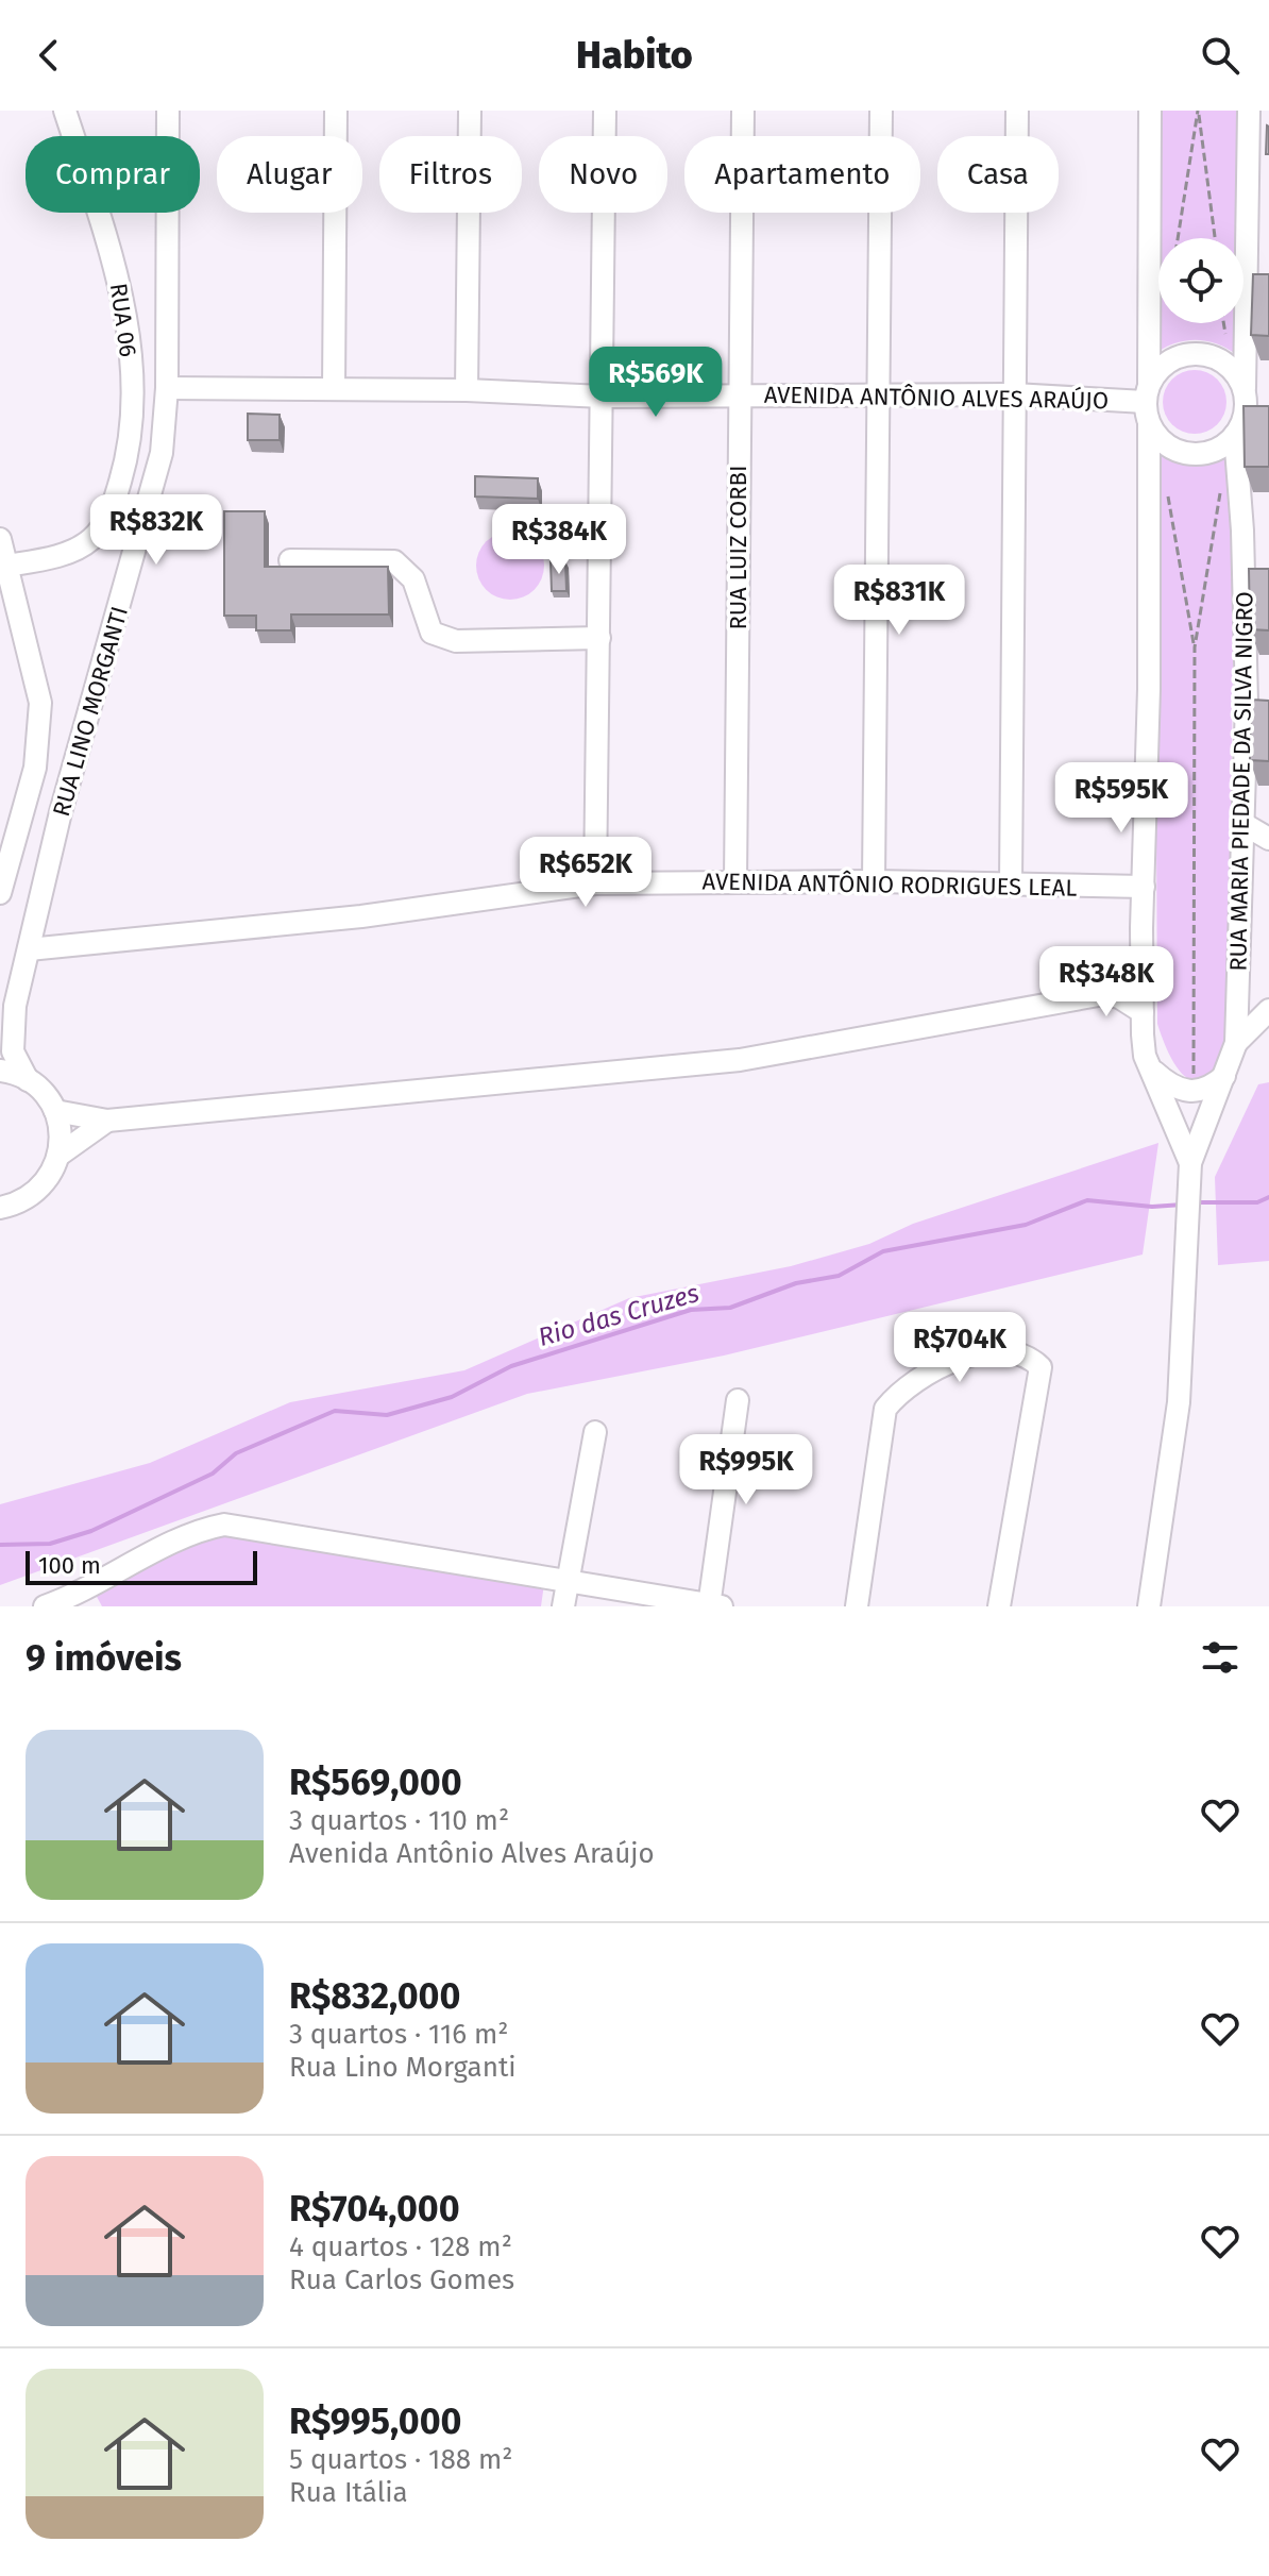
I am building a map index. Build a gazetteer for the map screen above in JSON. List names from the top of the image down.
{
  "streets": {
    "street": [
      "RUA 06",
      "AVENIDA ANTÔNIO ALVES ARAÚJO",
      "RUA LUIZ CORBI",
      "RUA LINO MORGANTI",
      "RUA MARIA PIEDADE DA SILVA NIGRO",
      "AVENIDA ANTÔNIO RODRIGUES LEAL"
    ]
  },
  "crossings": [
    ["AVENIDA ANTÔNIO ALVES ARAÚJO", "RUA LUIZ CORBI"],
    ["AVENIDA ANTÔNIO ALVES ARAÚJO", "RUA LINO MORGANTI"],
    ["AVENIDA ANTÔNIO ALVES ARAÚJO", "RUA MARIA PIEDADE DA SILVA NIGRO"],
    ["RUA LUIZ CORBI", "AVENIDA ANTÔNIO RODRIGUES LEAL"],
    ["RUA LINO MORGANTI", "AVENIDA ANTÔNIO RODRIGUES LEAL"]
  ],
  "water": ["Rio das Cruzes"],
  "scale_bar": "100 m",
  "page": {
    "header": "Habito",
    "chip": [
      "Comprar",
      "Alugar",
      "Filtros",
      "Novo",
      "Apartamento",
      "Casa"
    ],
    "price": [
      "R$569K",
      "R$832K",
      "R$384K",
      "R$831K",
      "R$595K",
      "R$652K",
      "R$348K",
      "R$704K",
      "R$995K"
    ],
    "scale": "100 m",
    "heading": "9 imóveis",
    "list": [
      {
        "name": "R$569,000",
        "note": "3 quartos · 110 m² · Avenida Antônio Alves Araújo"
      },
      {
        "name": "R$832,000",
        "note": "3 quartos · 116 m² · Rua Lino Morganti"
      },
      {
        "name": "R$704,000",
        "note": "4 quartos · 128 m² · Rua Carlos Gomes"
      },
      {
        "name": "R$995,000",
        "note": "5 quartos · 188 m² · Rua Itália"
      }
    ]
  }
}
